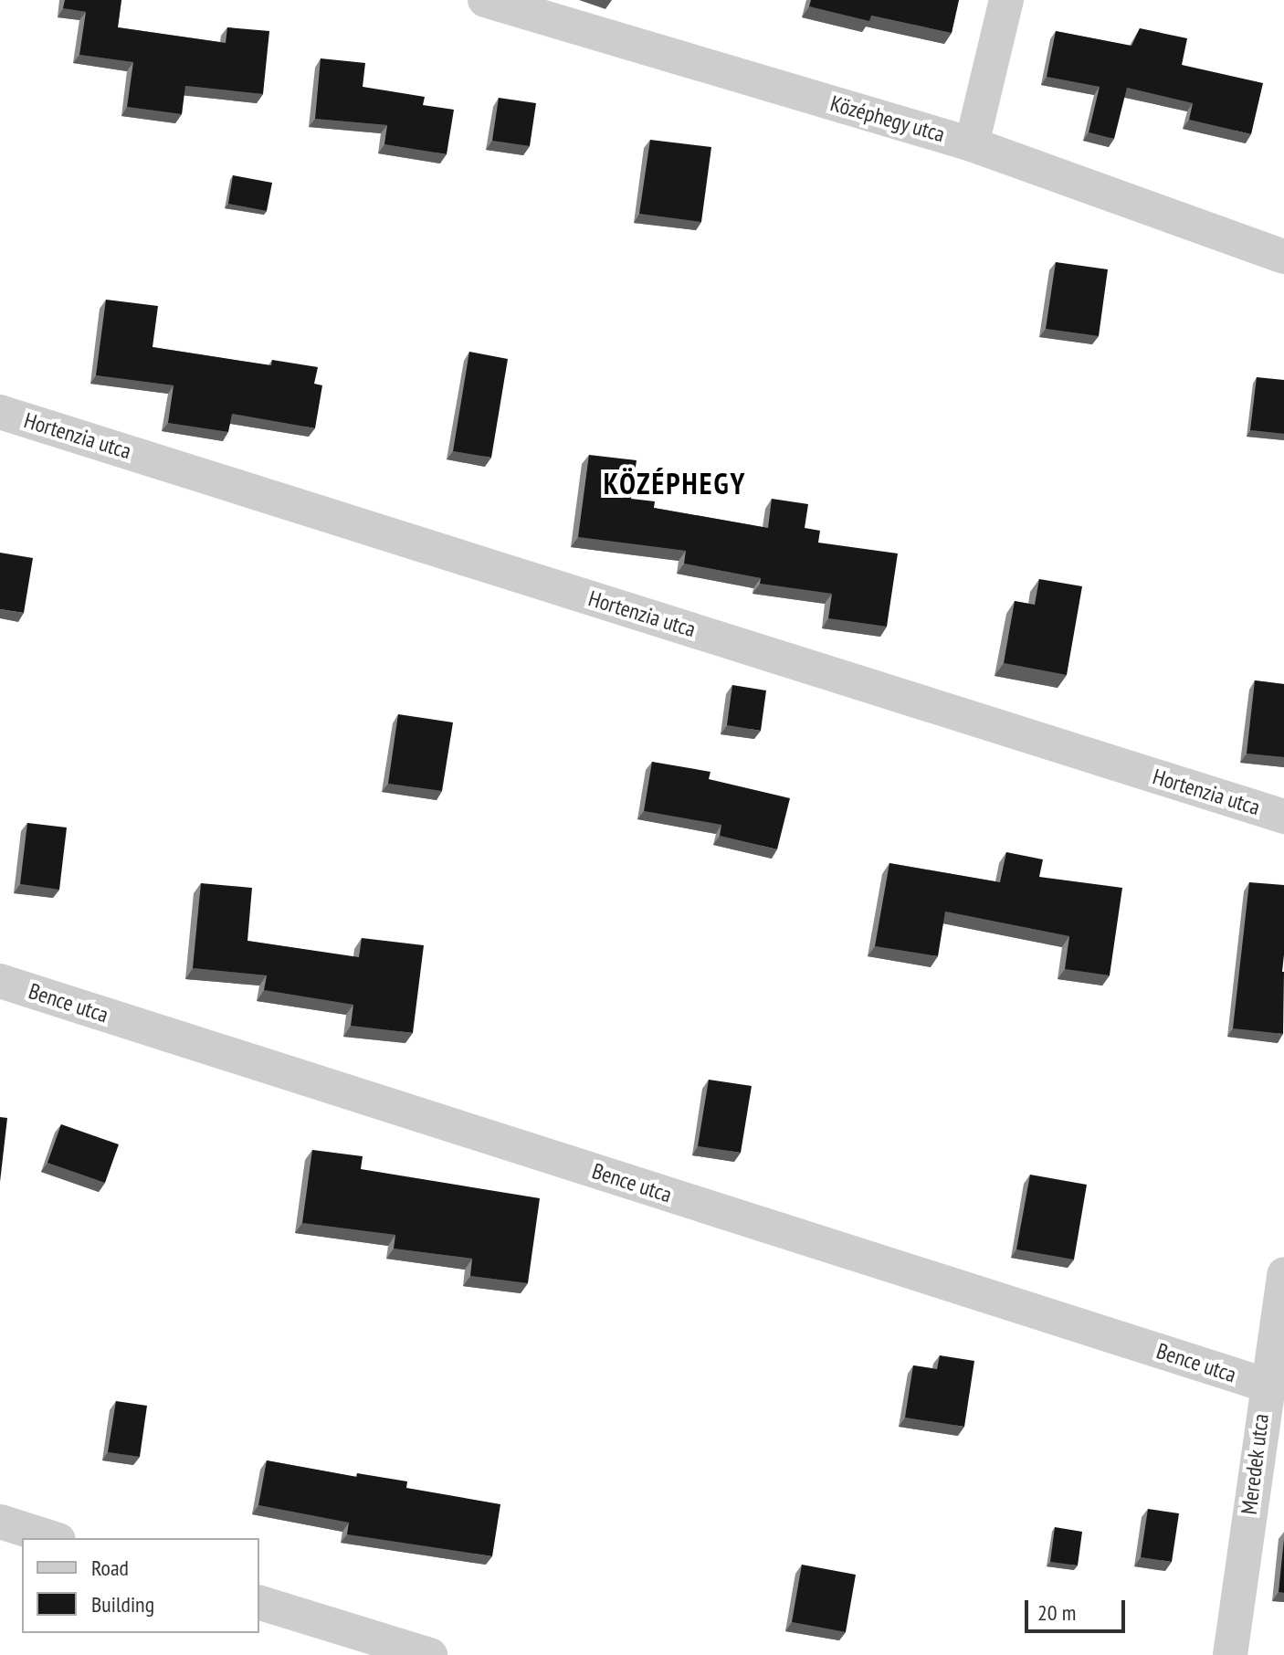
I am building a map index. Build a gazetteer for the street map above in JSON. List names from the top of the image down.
{
  "streets": {
    "street": [
      "Középhegy utca",
      "Hortenzia utca",
      "Bence utca",
      "Meredek utca"
    ]
  },
  "crossings": [
    ["Bence utca", "Meredek utca"]
  ],
  "districts": ["KÖZÉPHEGY"],
  "legend": ["Road", "Building"],
  "scale_bar": "20 m"
}
